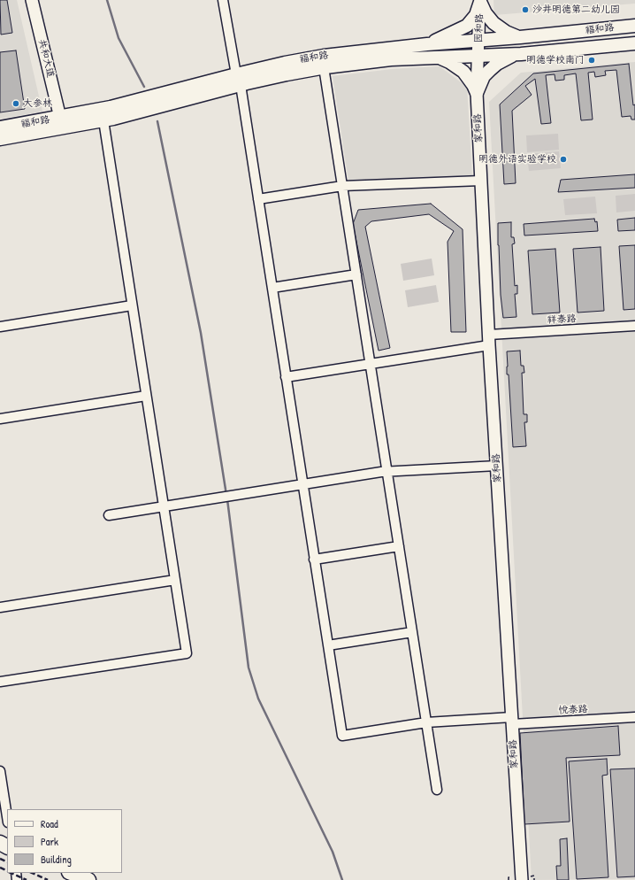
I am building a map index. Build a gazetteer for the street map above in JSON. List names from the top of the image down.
{
  "streets": {
    "main road": ["福和路"],
    "street": [
      "园和路",
      "共和大道",
      "家和路",
      "祥泰路",
      "悦泰路"
    ]
  },
  "crossings": [
    ["园和路", "福和路"],
    ["园和路", "家和路"],
    ["福和路", "共和大道"],
    ["福和路", "家和路"],
    ["家和路", "祥泰路"],
    ["家和路", "悦泰路"]
  ],
  "places": [
    "沙井明德第二幼儿园",
    "明德学校南门",
    "大参林",
    "明德外语实验学校"
  ],
  "legend": ["Road", "Park", "Building"]
}
